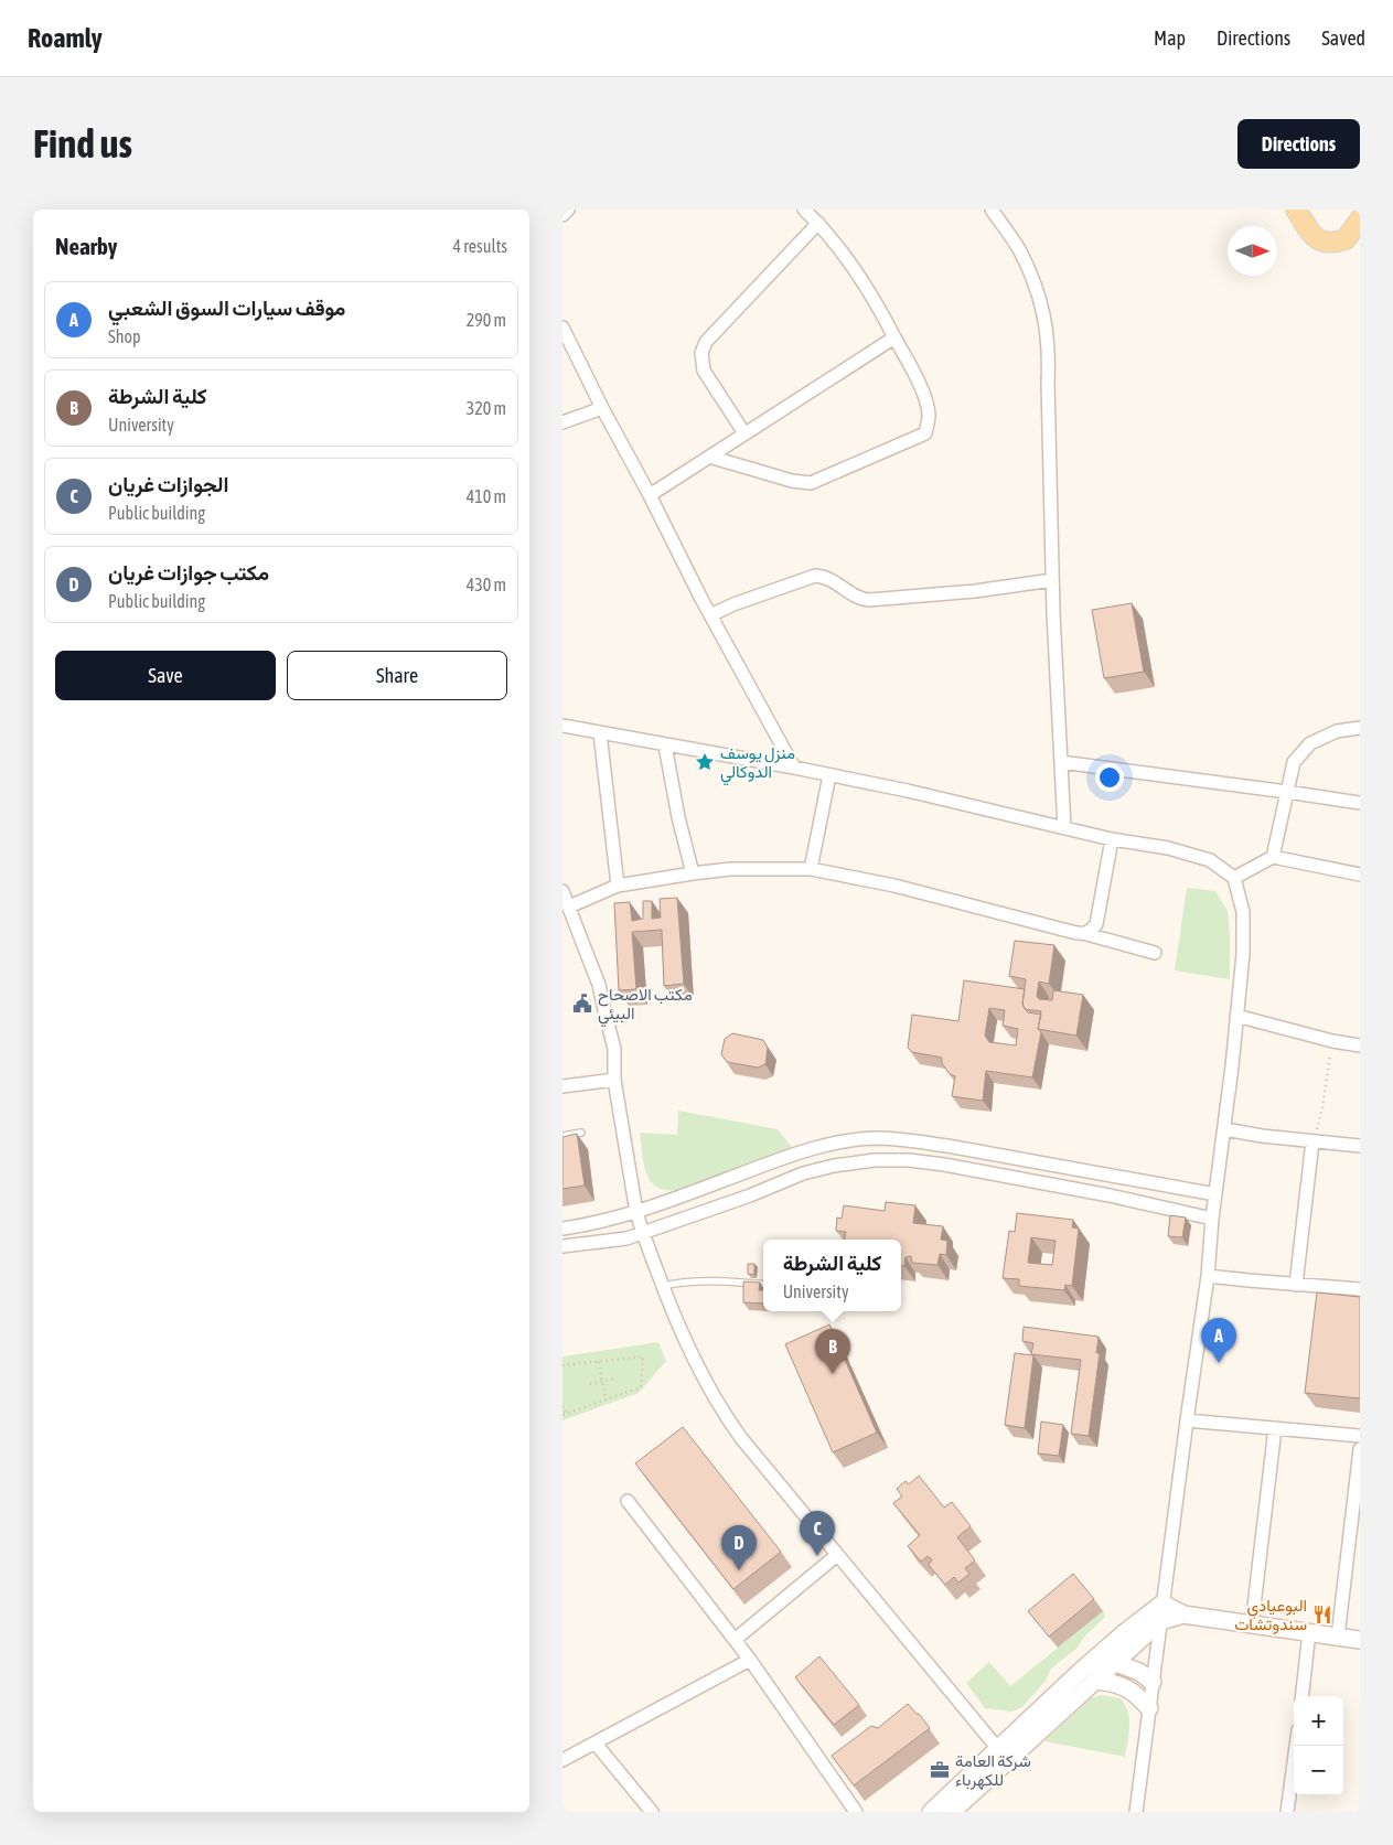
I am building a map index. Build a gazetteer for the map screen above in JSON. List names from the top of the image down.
{
  "places": {
    "place": ["منزل يوسف الدوكالي"],
    "public building": ["مكتب الاصحاح البيئي"],
    "restaurant": ["البوعيادي سندوتشات"],
    "office": ["شركة العامة للكهرباء"]
  },
  "north": "right",
  "page": {
    "header": "Roamly",
    "nav": ["Map", "Directions", "Saved"],
    "buttons": [
      "Directions",
      ["Save", "Share"]
    ],
    "title": "Find us",
    "heading": ["Nearby", "4 results"],
    "list": [
      {
        "mark": "A",
        "name": "موقف سيارات السوق الشعبي",
        "note": "Shop",
        "value": "290 m"
      },
      {
        "mark": "B",
        "name": "كلية الشرطة",
        "note": "University",
        "value": "320 m"
      },
      {
        "mark": "C",
        "name": "الجوازات غريان",
        "note": "Public building",
        "value": "410 m"
      },
      {
        "mark": "D",
        "name": "مكتب جوازات غريان",
        "note": "Public building",
        "value": "430 m"
      }
    ],
    "popup": ["كلية الشرطة", "University"],
    "pins": [
      "A",
      "B",
      "C",
      "D"
    ],
    "map_buttons": ["+", "−"]
  }
}
